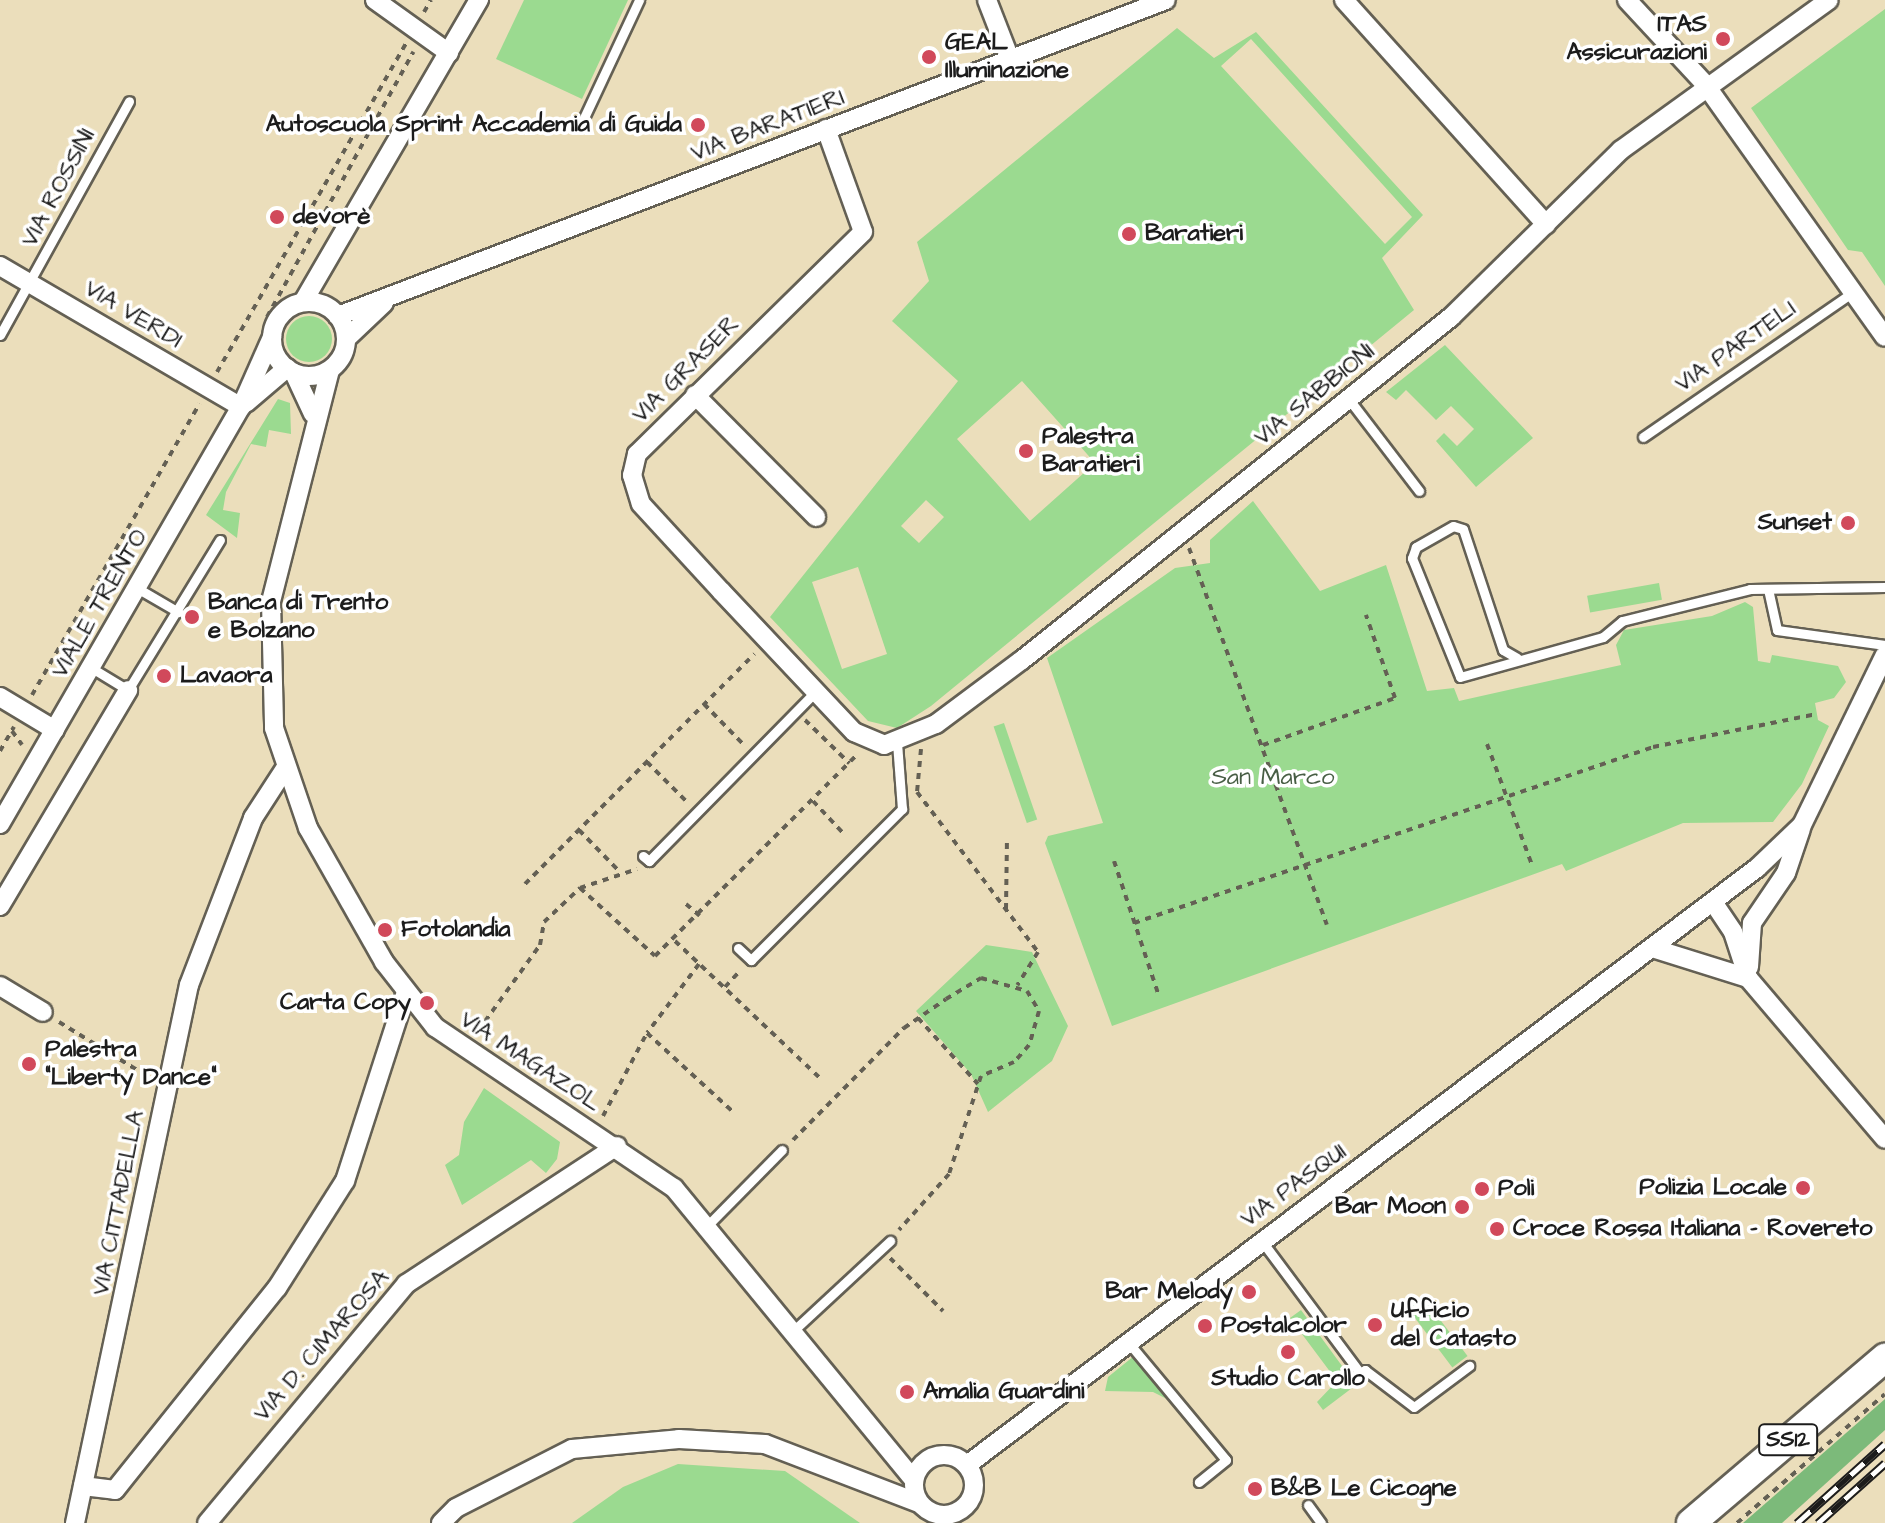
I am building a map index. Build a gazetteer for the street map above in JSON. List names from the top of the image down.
{
  "streets": {
    "main road": ["SS12"],
    "street": [
      "VIA BARATIERI",
      "VIA VERDI",
      "VIA GRASER",
      "VIA SABBIONI",
      "VIALE TRENTO",
      "VIA MAGAZOL",
      "VIA PASQUI",
      "VIA CITTADELLA",
      "VIA D. CIMAROSA"
    ],
    "lane": ["VIA ROSSINI", "VIA PARTELI"]
  },
  "crossings": [
    ["VIA BARATIERI", "VIA GRASER"],
    ["VIA BARATIERI", "VIALE TRENTO"],
    ["VIA BARATIERI", "VIA MAGAZOL"],
    ["VIA ROSSINI", "VIA VERDI"],
    ["VIA VERDI", "VIALE TRENTO"],
    ["VIALE TRENTO", "VIA MAGAZOL"],
    ["VIA MAGAZOL", "VIA PASQUI"],
    ["VIA MAGAZOL", "VIA CITTADELLA"],
    ["VIA MAGAZOL", "VIA D. CIMAROSA"]
  ],
  "parks": ["San Marco"],
  "places": [
    "ITAS Assicurazioni",
    "GEAL Illuminazione",
    "Autoscuola Sprint Accademia di Guida",
    "devorè",
    "Baratieri",
    "Palestra Baratieri",
    "Sunset",
    "Banca di Trento e Bolzano",
    "Lavaora",
    "Fotolandia",
    "Carta Copy",
    "Palestra \"Liberty Dance\"",
    "Polizia Locale",
    "Poli",
    "Bar Moon",
    "Croce Rossa Italiana - Rovereto",
    "Bar Melody",
    "Ufficio del Catasto",
    "Postalcolor",
    "Studio Carollo",
    "Amalia Guardini",
    "B&B Le Cicogne"
  ]
}
